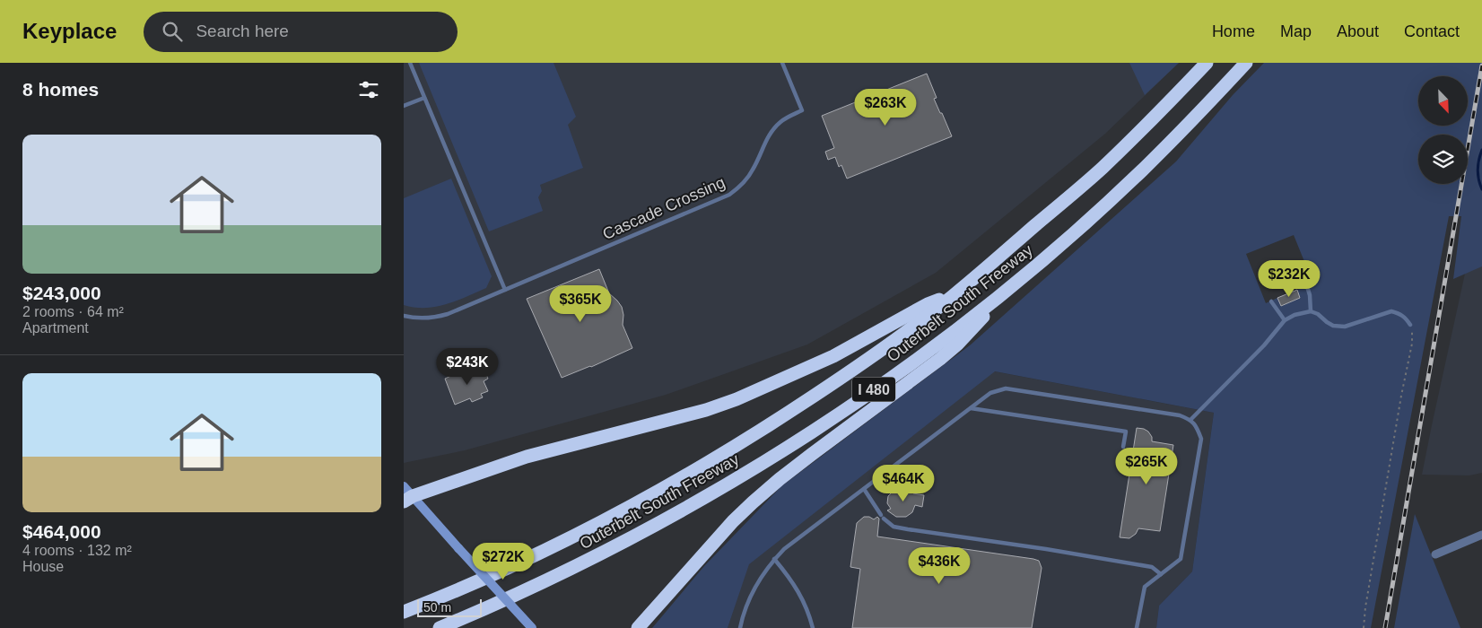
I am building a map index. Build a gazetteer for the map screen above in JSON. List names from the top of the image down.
{
  "streets": {
    "highway": ["Outerbelt South Freeway", "I 480"],
    "lane": ["Cascade Crossing"]
  },
  "scale_bar": "50 m",
  "north": "bottom right",
  "page": {
    "header": "Keyplace",
    "search": "Search here",
    "nav": [
      "Home",
      "Map",
      "About",
      "Contact"
    ],
    "heading": "8 homes",
    "price": [
      "$263K",
      "$232K",
      "$365K",
      "$243K",
      "$265K",
      "$464K",
      "$272K",
      "$436K"
    ],
    "list": [
      {
        "name": "$243,000",
        "note": "2 rooms · 64 m² · Apartment"
      },
      {
        "name": "$464,000",
        "note": "4 rooms · 132 m² · House"
      }
    ],
    "scale": "50 m"
  }
}
